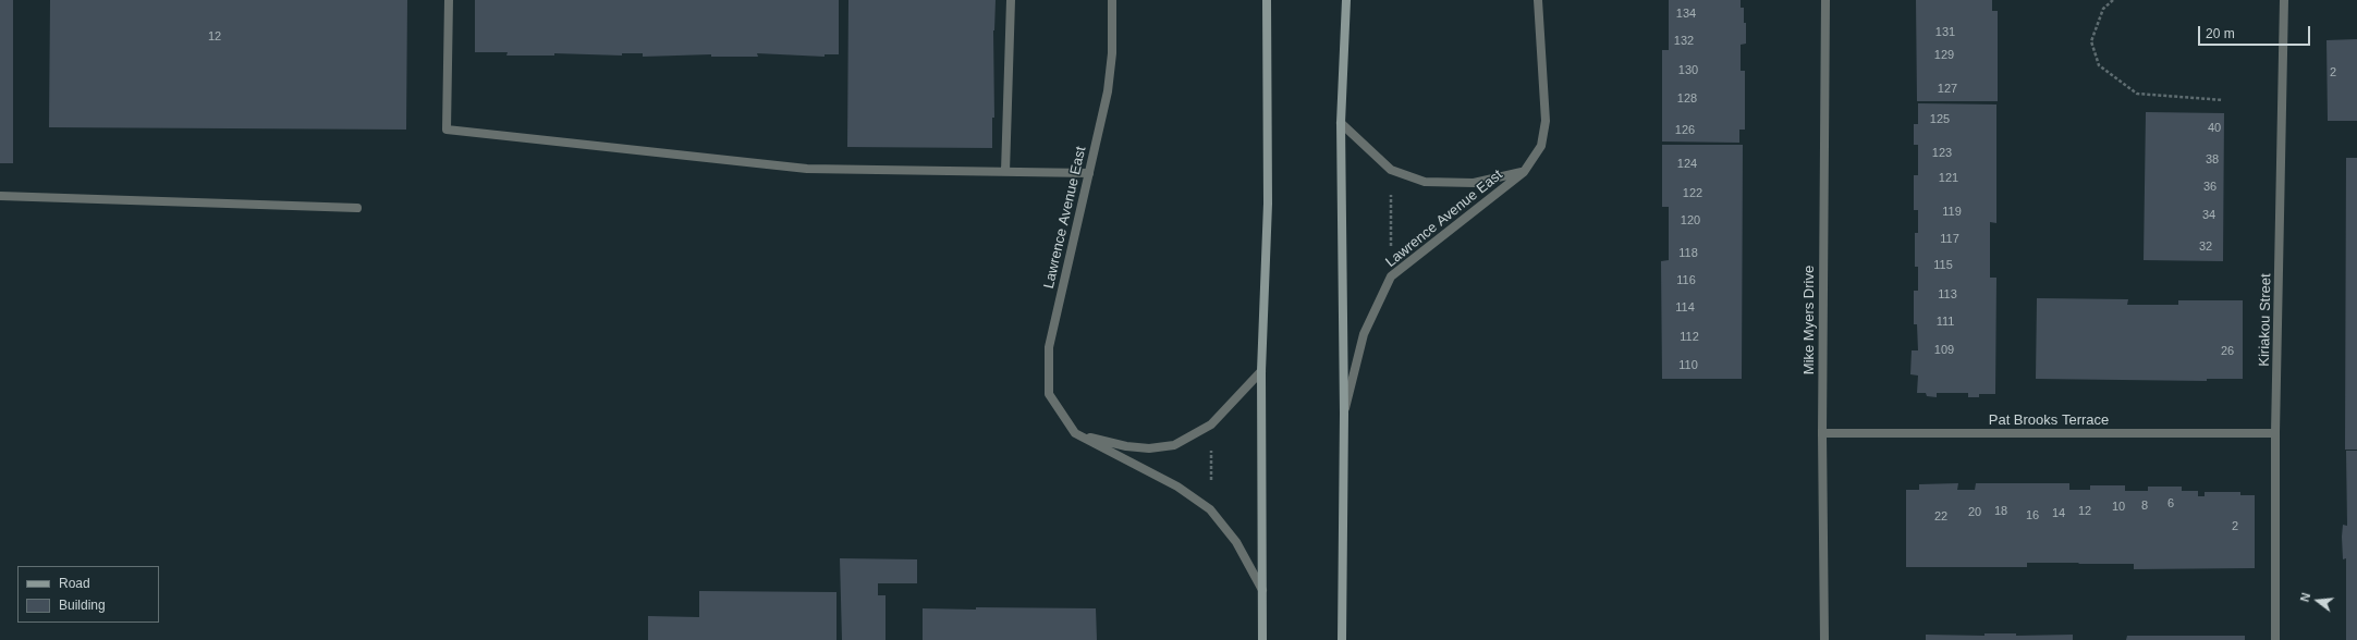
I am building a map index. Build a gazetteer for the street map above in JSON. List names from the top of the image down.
{
  "streets": {
    "main road": ["Lawrence Avenue East"],
    "street": ["Mike Myers Drive", "Kiriakou Street", "Pat Brooks Terrace"]
  },
  "crossings": [
    ["Mike Myers Drive", "Pat Brooks Terrace"],
    ["Kiriakou Street", "Pat Brooks Terrace"]
  ],
  "house_numbers": [
    "134",
    "131",
    "12",
    "132",
    "129",
    "130",
    "2",
    "127",
    "128",
    "125",
    "40",
    "126",
    "123",
    "38",
    "124",
    "121",
    "36",
    "122",
    "119",
    "34",
    "120",
    "117",
    "32",
    "118",
    "115",
    "116",
    "113",
    "114",
    "111",
    "112",
    "109",
    "26",
    "110",
    "6",
    "8",
    "10",
    "18",
    "12",
    "20",
    "14",
    "16",
    "22",
    "2"
  ],
  "legend": ["Road", "Building"],
  "scale_bar": "20 m",
  "north": "left"
}
